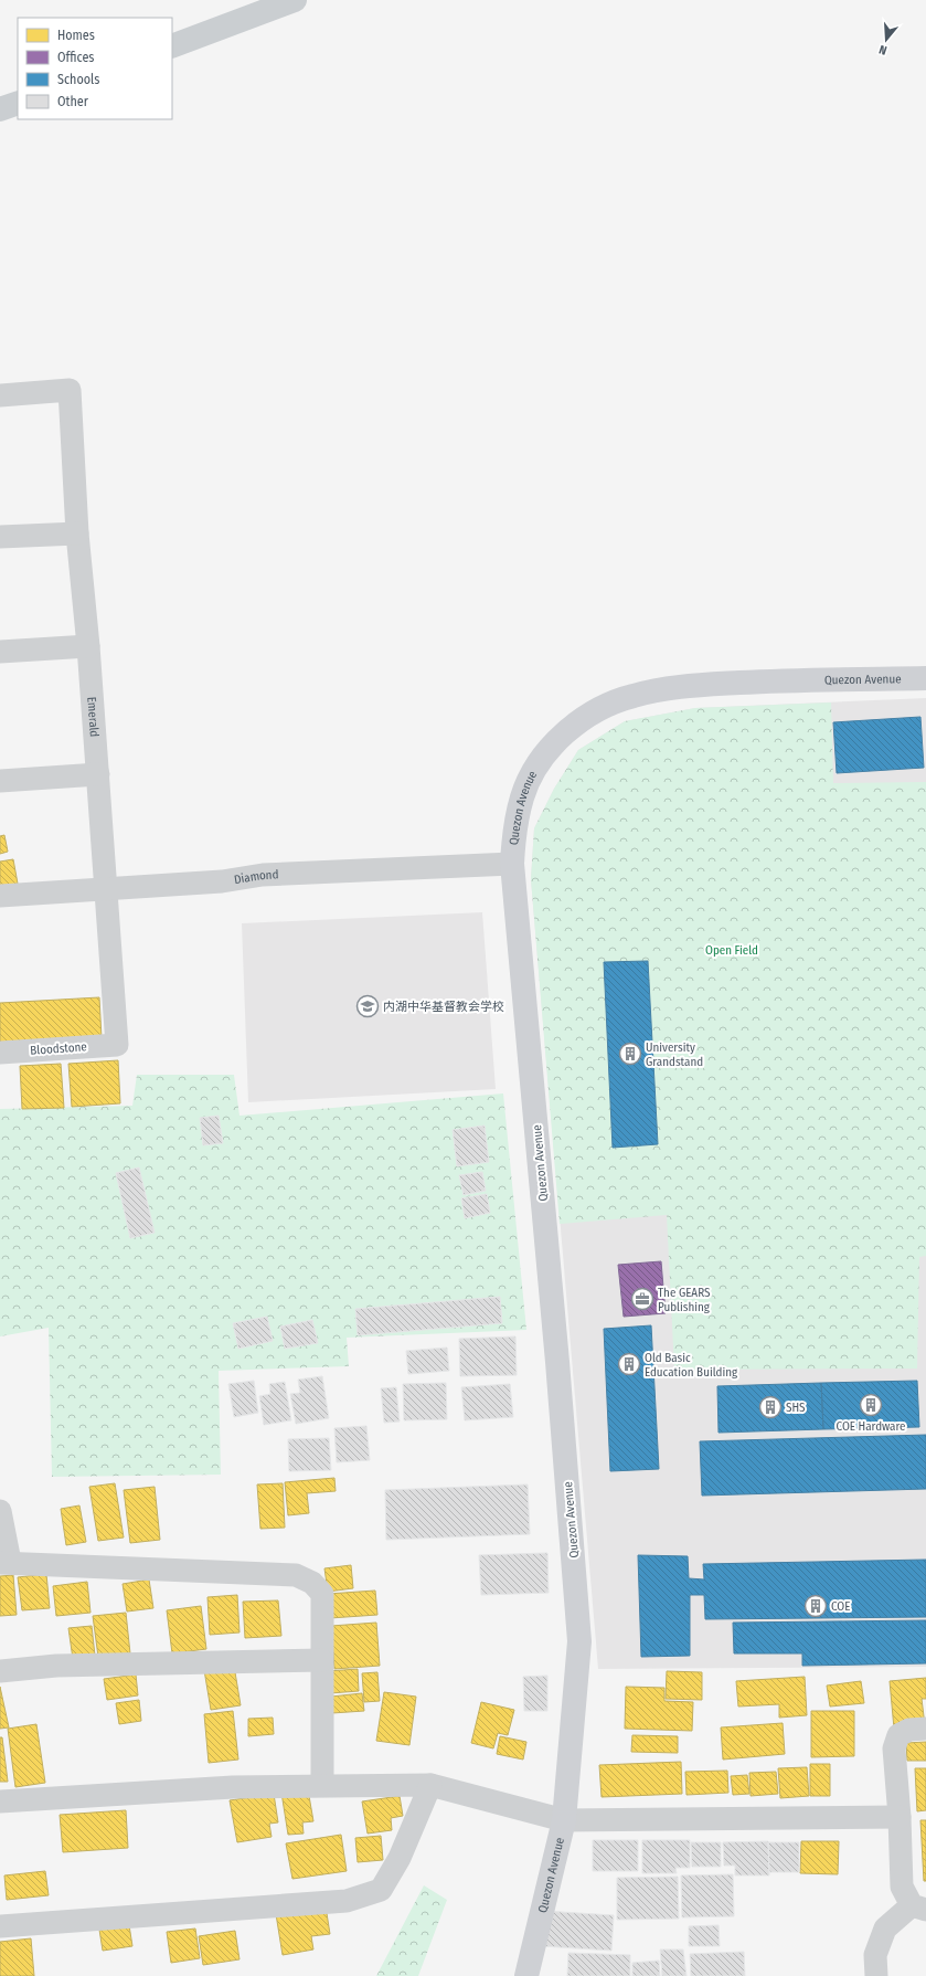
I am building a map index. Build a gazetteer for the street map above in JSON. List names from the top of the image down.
{
  "streets": {
    "main road": ["Quezon Avenue"],
    "street": ["Emerald", "Diamond", "Bloodstone"]
  },
  "crossings": [
    ["Quezon Avenue", "Diamond"],
    ["Emerald", "Diamond"],
    ["Emerald", "Bloodstone"]
  ],
  "parks": ["Open Field"],
  "places": {
    "school or university": ["内湖中华基督教会学校"],
    "building": [
      "University Grandstand",
      "Old Basic Education Building",
      "COE Hardware",
      "SHS",
      "COE"
    ],
    "office": ["The GEARS Publishing"]
  },
  "legend": [
    "Homes",
    "Offices",
    "Schools",
    "Other"
  ],
  "north": "bottom"
}
